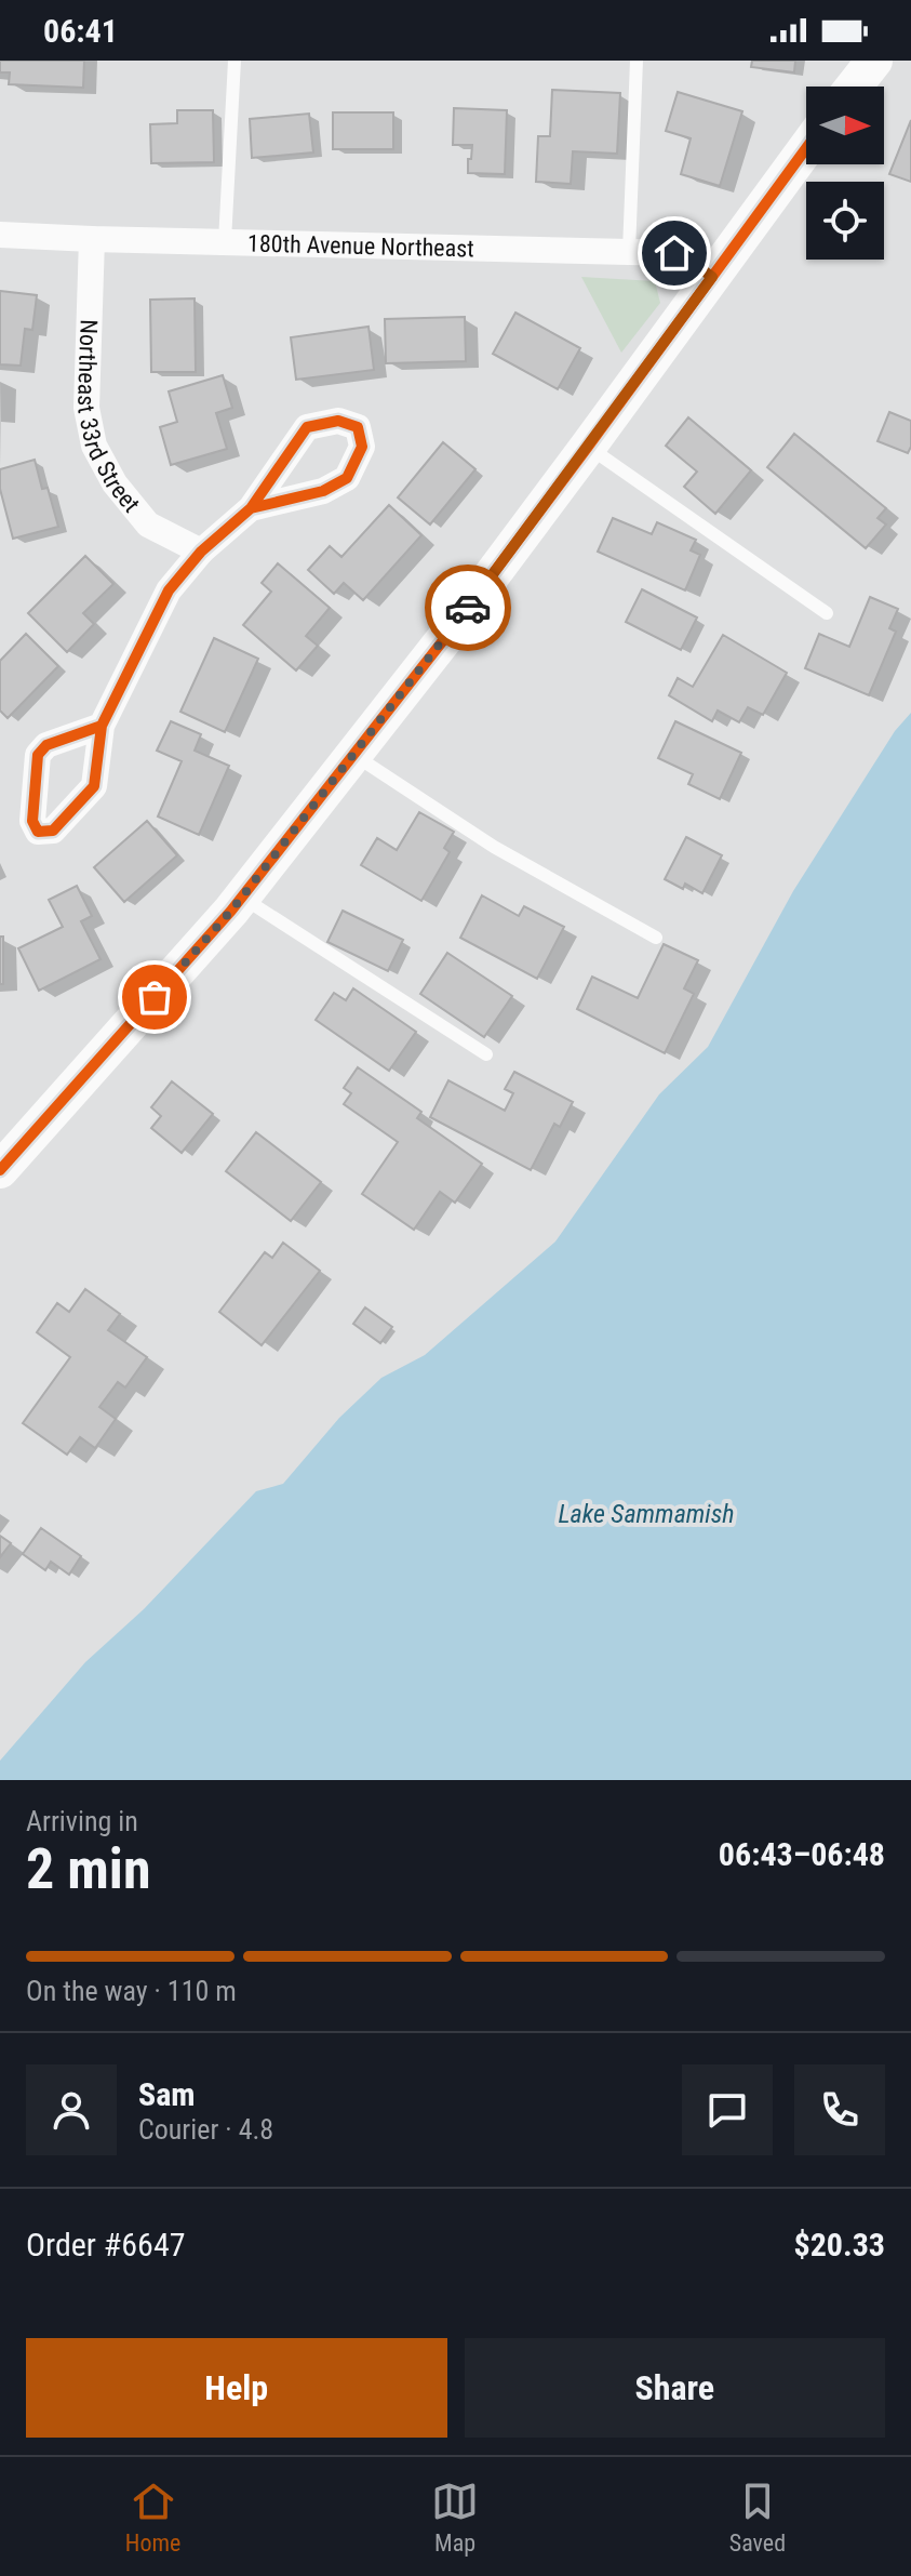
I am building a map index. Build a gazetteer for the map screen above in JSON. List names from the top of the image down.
{
  "streets": {
    "street": ["180th Avenue Northeast", "Northeast 33rd Street"]
  },
  "crossings": [
    ["180th Avenue Northeast", "Northeast 33rd Street"]
  ],
  "water": ["Lake Sammamish"],
  "north": "right",
  "page": {
    "status": "06:41",
    "heading": ["2 min", "Arriving in", "06:43–06:48"],
    "panel": [
      "Sam",
      "Courier · 4.8",
      "Order #6647",
      "$20.33"
    ],
    "bar": "On the way · 110 m",
    "buttons": ["Help", "Share"],
    "tabs": ["Home", "Map", "Saved"]
  }
}
